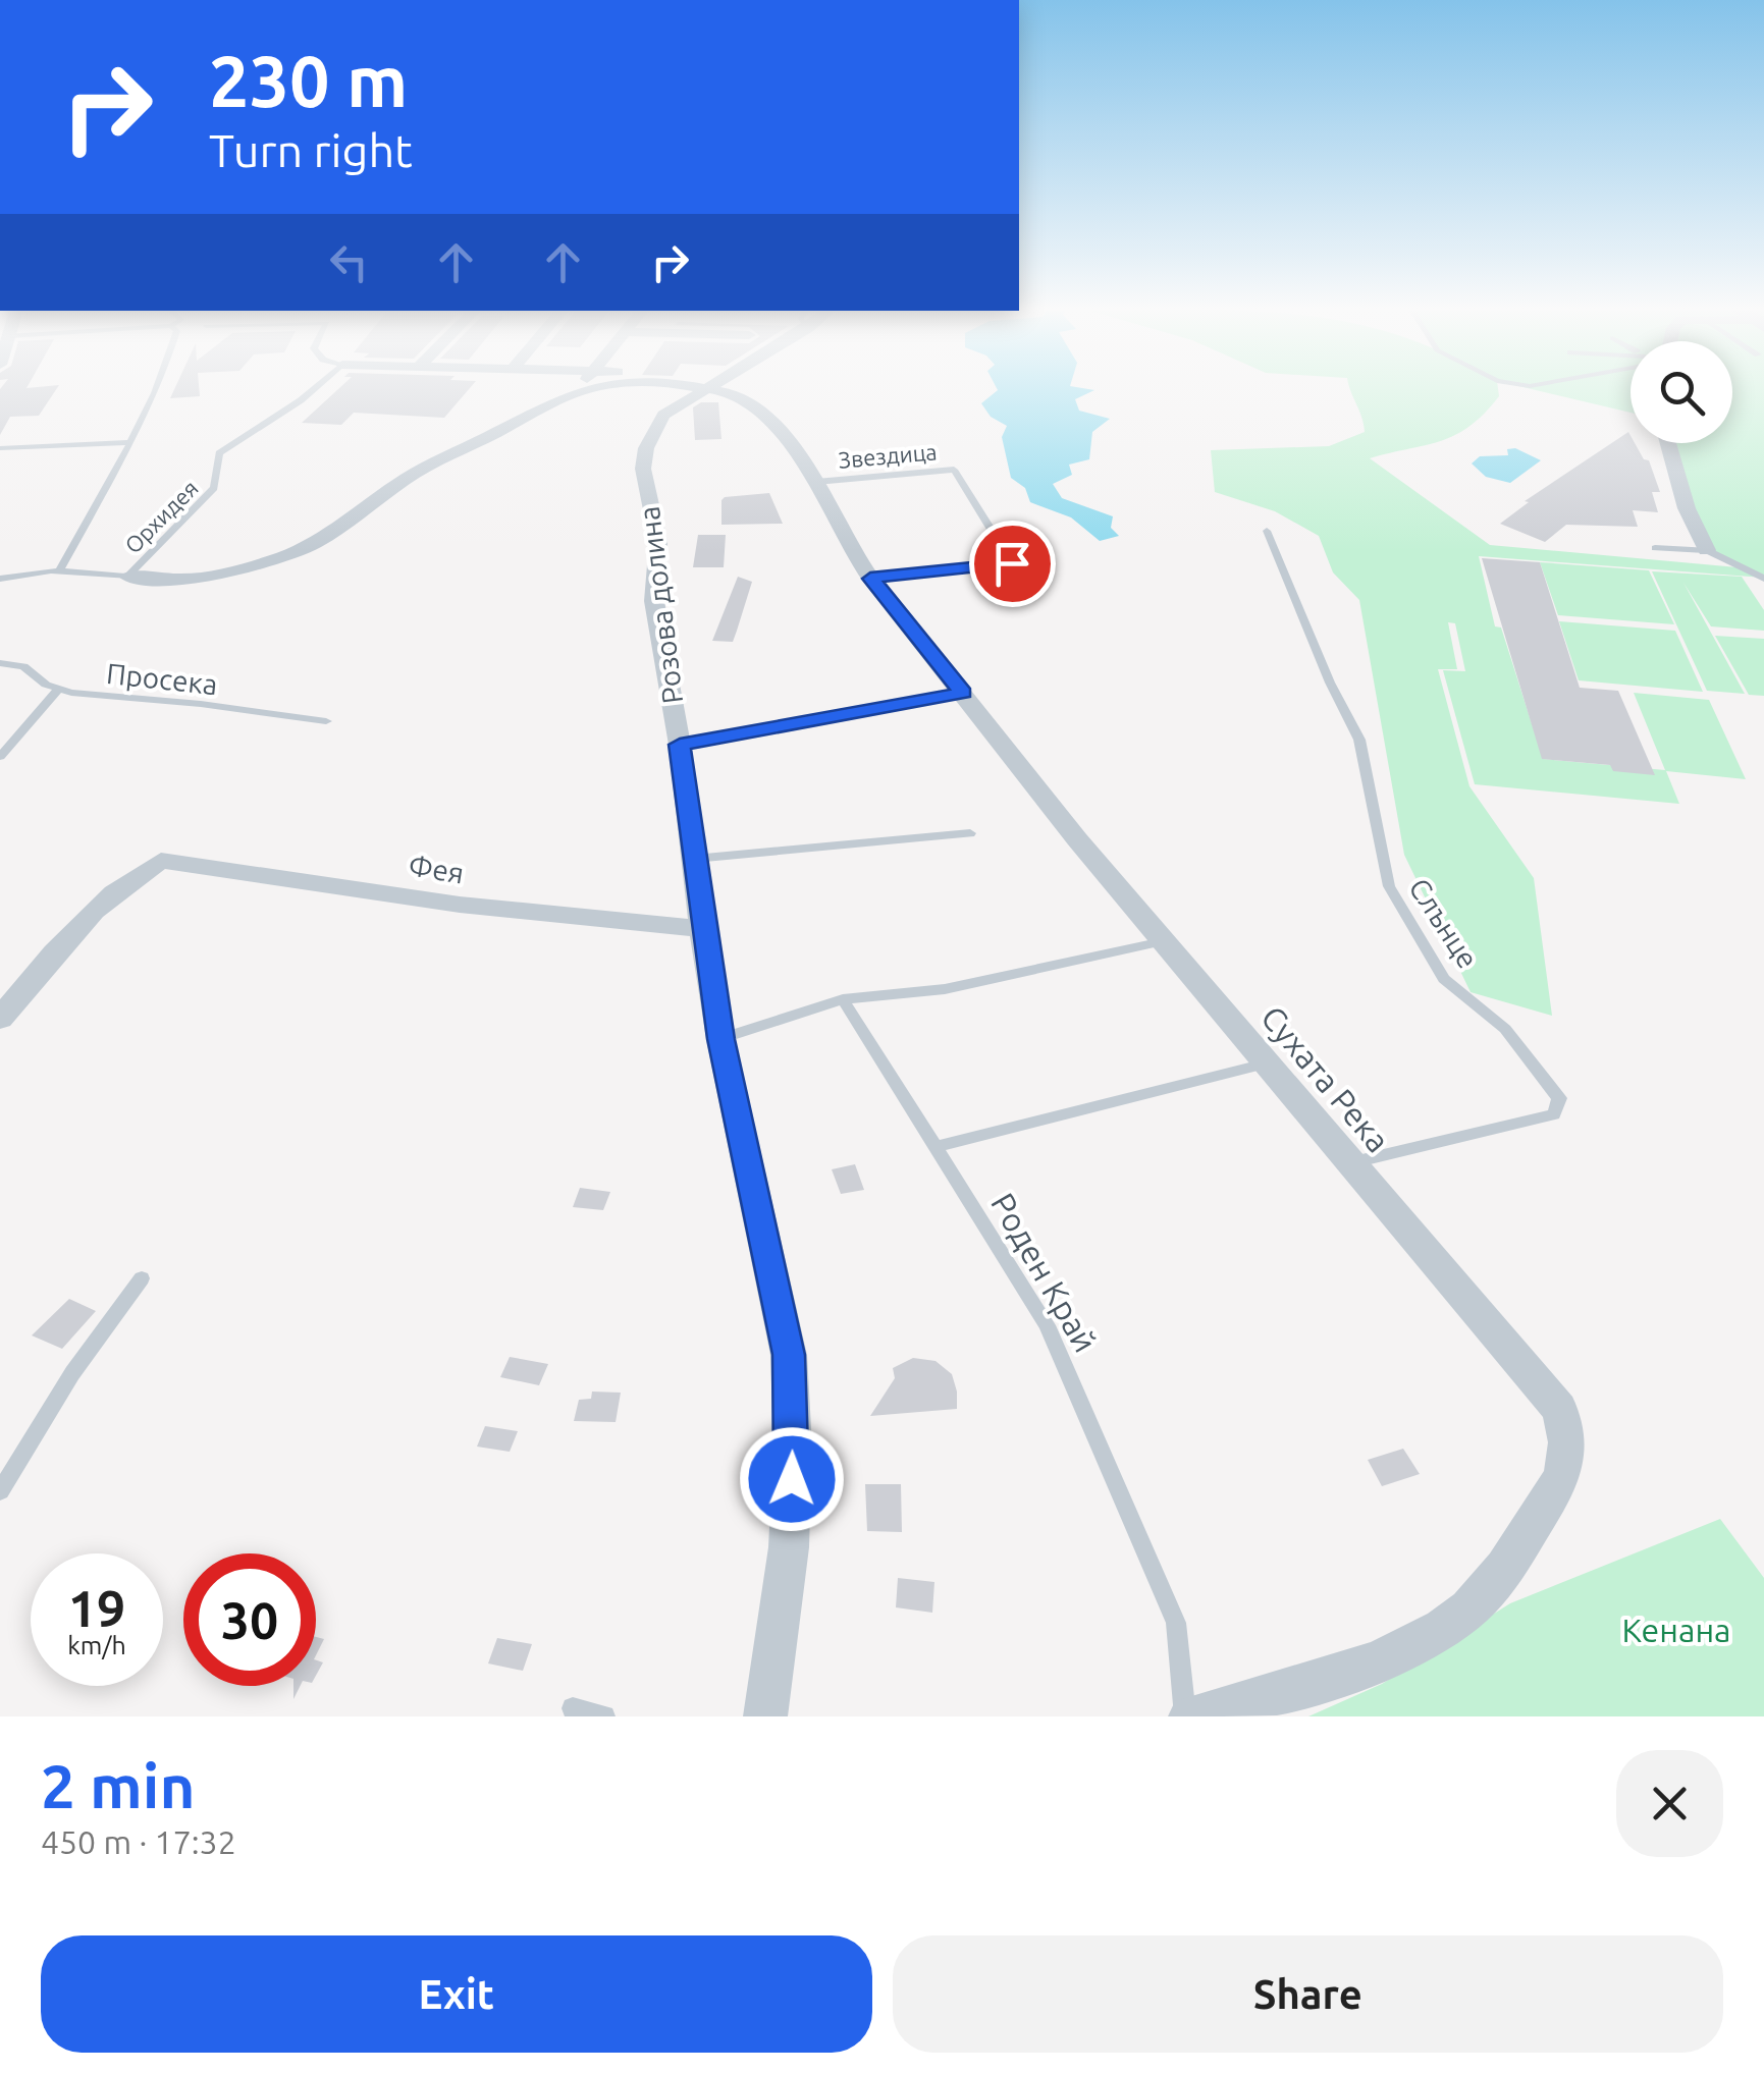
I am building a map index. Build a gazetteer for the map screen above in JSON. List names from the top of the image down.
{
  "streets": {
    "street": ["Розова долина", "Фея", "Сухата Река"],
    "lane": [
      "Звездица",
      "Орхидея",
      "Просека",
      "Слънце",
      "Роден Край"
    ]
  },
  "crossings": [
    ["Звездица", "Сухата Река"],
    ["Розова долина", "Фея"],
    ["Слънце", "Сухата Река"],
    ["Сухата Река", "Роден Край"]
  ],
  "parks": ["Кенана"],
  "page": {
    "turn": ["230 m", "Turn right"],
    "speed": "19 km/h",
    "limit": "30",
    "heading": ["2 min", "450 m · 17:32"],
    "buttons": ["Exit", "Share"]
  }
}
